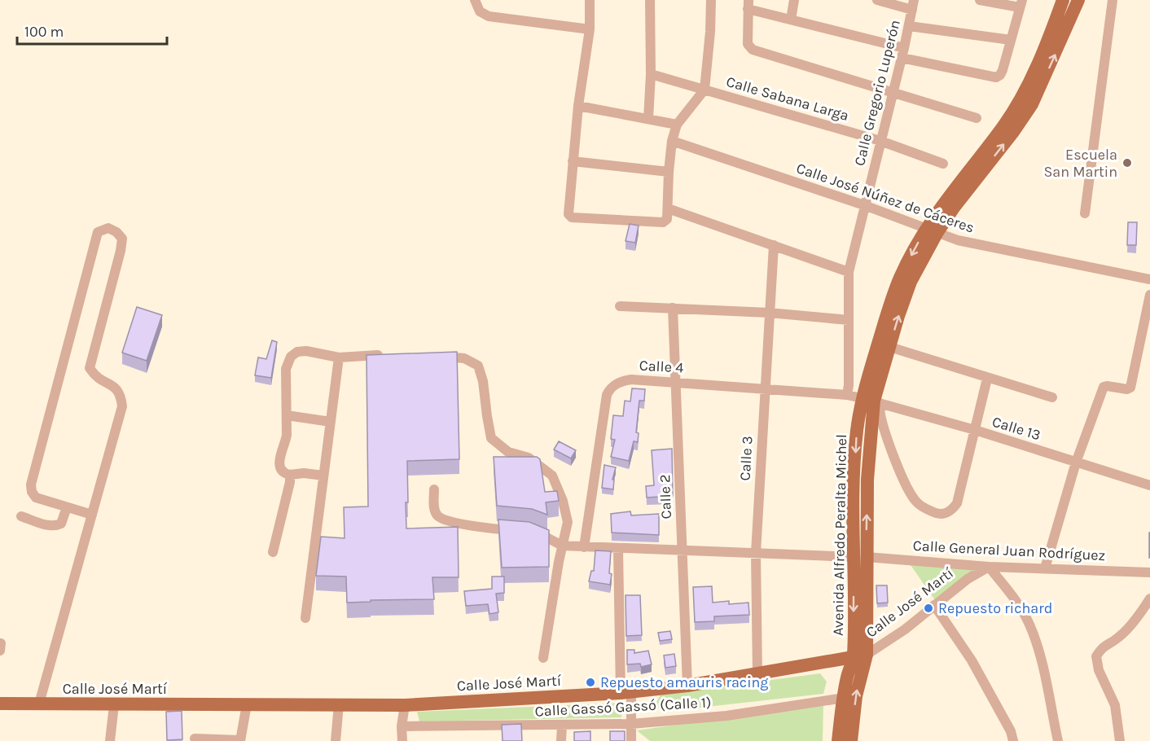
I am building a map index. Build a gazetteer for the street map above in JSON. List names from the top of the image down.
{
  "streets": {
    "main road": ["Avenida Alfredo Peralta Michel", "Calle José Martí"],
    "street": [
      "Calle Gregorio Luperón",
      "Calle Sabana Larga",
      "Calle José Núñez de Cáceres",
      "Calle 4",
      "Calle 13",
      "Calle 3",
      "Calle 2",
      "Calle General Juan Rodríguez",
      "Calle Gassó Gassó (Calle 1)"
    ]
  },
  "crossings": [
    ["Calle Gregorio Luperón", "Calle Sabana Larga"],
    ["Calle Gregorio Luperón", "Calle José Núñez de Cáceres"],
    ["Calle Gregorio Luperón", "Calle 4"],
    ["Calle José Núñez de Cáceres", "Avenida Alfredo Peralta Michel"],
    ["Calle 4", "Calle 13"],
    ["Calle 4", "Calle 3"],
    ["Calle 4", "Calle 2"],
    ["Calle 4", "Avenida Alfredo Peralta Michel"],
    ["Calle 4", "Calle General Juan Rodríguez"],
    ["Calle 13", "Avenida Alfredo Peralta Michel"],
    ["Calle 3", "Calle General Juan Rodríguez"],
    ["Calle 3", "Calle José Martí"],
    ["Calle 2", "Calle General Juan Rodríguez"],
    ["Calle 2", "Calle José Martí"],
    ["Avenida Alfredo Peralta Michel", "Calle General Juan Rodríguez"],
    ["Avenida Alfredo Peralta Michel", "Calle José Martí"],
    ["Avenida Alfredo Peralta Michel", "Calle Gassó Gassó (Calle 1)"],
    ["Calle General Juan Rodríguez", "Calle José Martí"]
  ],
  "places": ["Escuela San Martin", "Repuesto richard", "Repuesto amauris racing"],
  "scale_bar": "100 m"
}
